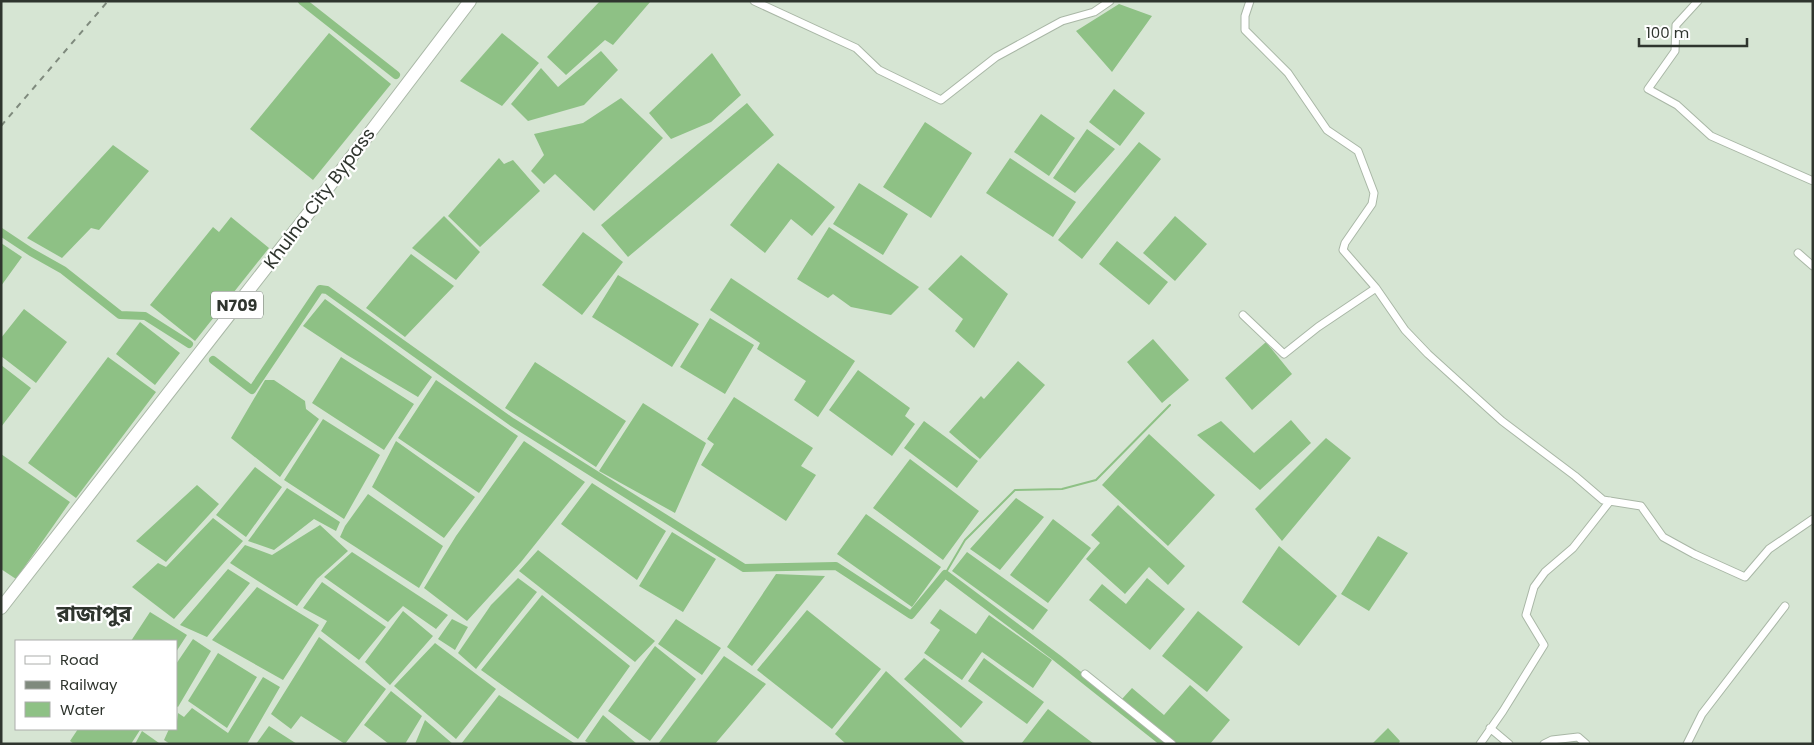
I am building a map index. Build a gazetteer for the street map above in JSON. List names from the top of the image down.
{
  "streets": {
    "highway": ["Khulna City Bypass", "N709"]
  },
  "districts": ["রাজাপুর"],
  "legend": ["Road", "Railway", "Water"],
  "scale_bar": "100 m"
}
